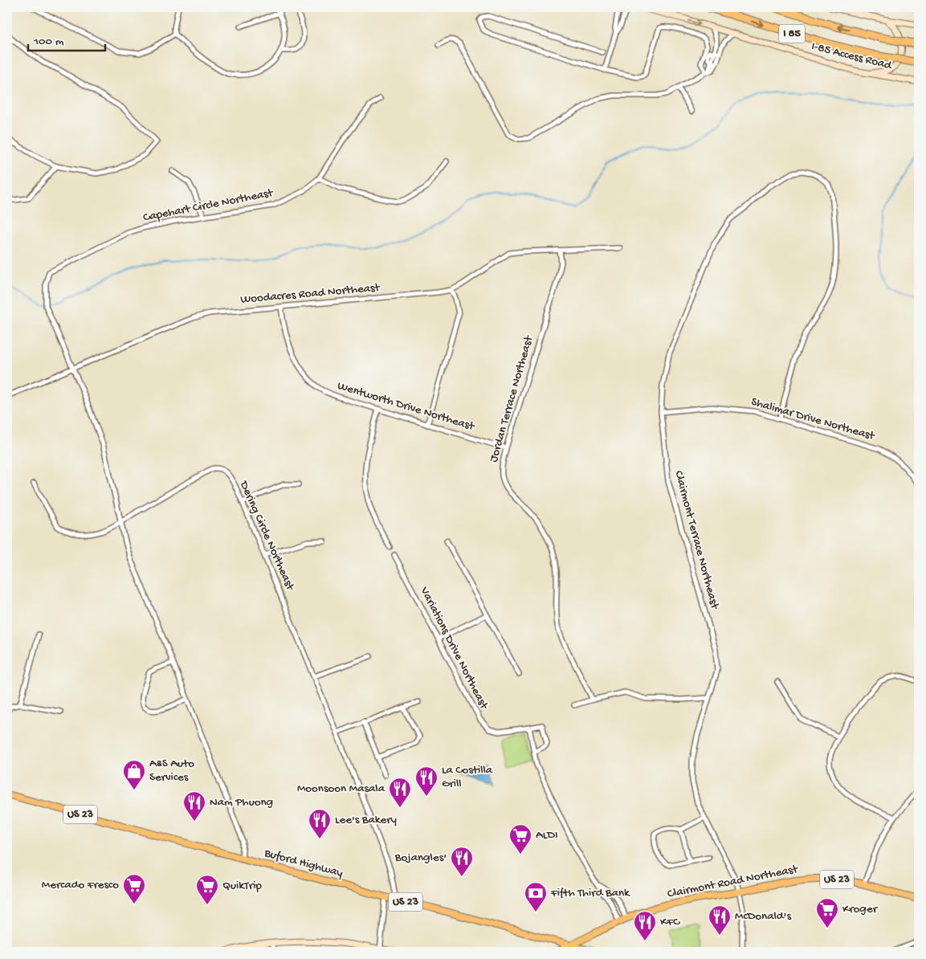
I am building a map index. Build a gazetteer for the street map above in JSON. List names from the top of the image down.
{
  "streets": {
    "highway": ["I 85"],
    "main road": [
      "I-85 Access Road",
      "US 23",
      "Buford Highway",
      "Clairmont Road Northeast"
    ],
    "street": [
      "Capehart Circle Northeast",
      "Woodacres Road Northeast",
      "Jordan Terrace Northeast",
      "Wentworth Drive Northeast",
      "Shalimar Drive Northeast",
      "Dering Circle Northeast",
      "Clairmont Terrace Northeast",
      "Variations Drive Northeast"
    ]
  },
  "crossings": [
    ["Capehart Circle Northeast", "Woodacres Road Northeast"],
    ["Capehart Circle Northeast", "Dering Circle Northeast"],
    ["Woodacres Road Northeast", "Jordan Terrace Northeast"],
    ["Woodacres Road Northeast", "Wentworth Drive Northeast"],
    ["Jordan Terrace Northeast", "Wentworth Drive Northeast"],
    ["Shalimar Drive Northeast", "Clairmont Terrace Northeast"],
    ["Dering Circle Northeast", "Buford Highway"],
    ["Clairmont Terrace Northeast", "Clairmont Road Northeast"],
    ["Buford Highway", "Clairmont Road Northeast"]
  ],
  "places": {
    "shop": ["A&S Auto Services"],
    "restaurant": [
      "La Costilla Grill",
      "Moonsoon Masala",
      "Nam Phuong",
      "Lee's Bakery",
      "Bojangles'",
      "McDonald's",
      "KFC"
    ],
    "supermarket": [
      "ALDI",
      "Mercado Fresco",
      "QuikTrip",
      "Kroger"
    ],
    "bank": ["Fifth Third Bank"]
  },
  "scale_bar": "100 m"
}
